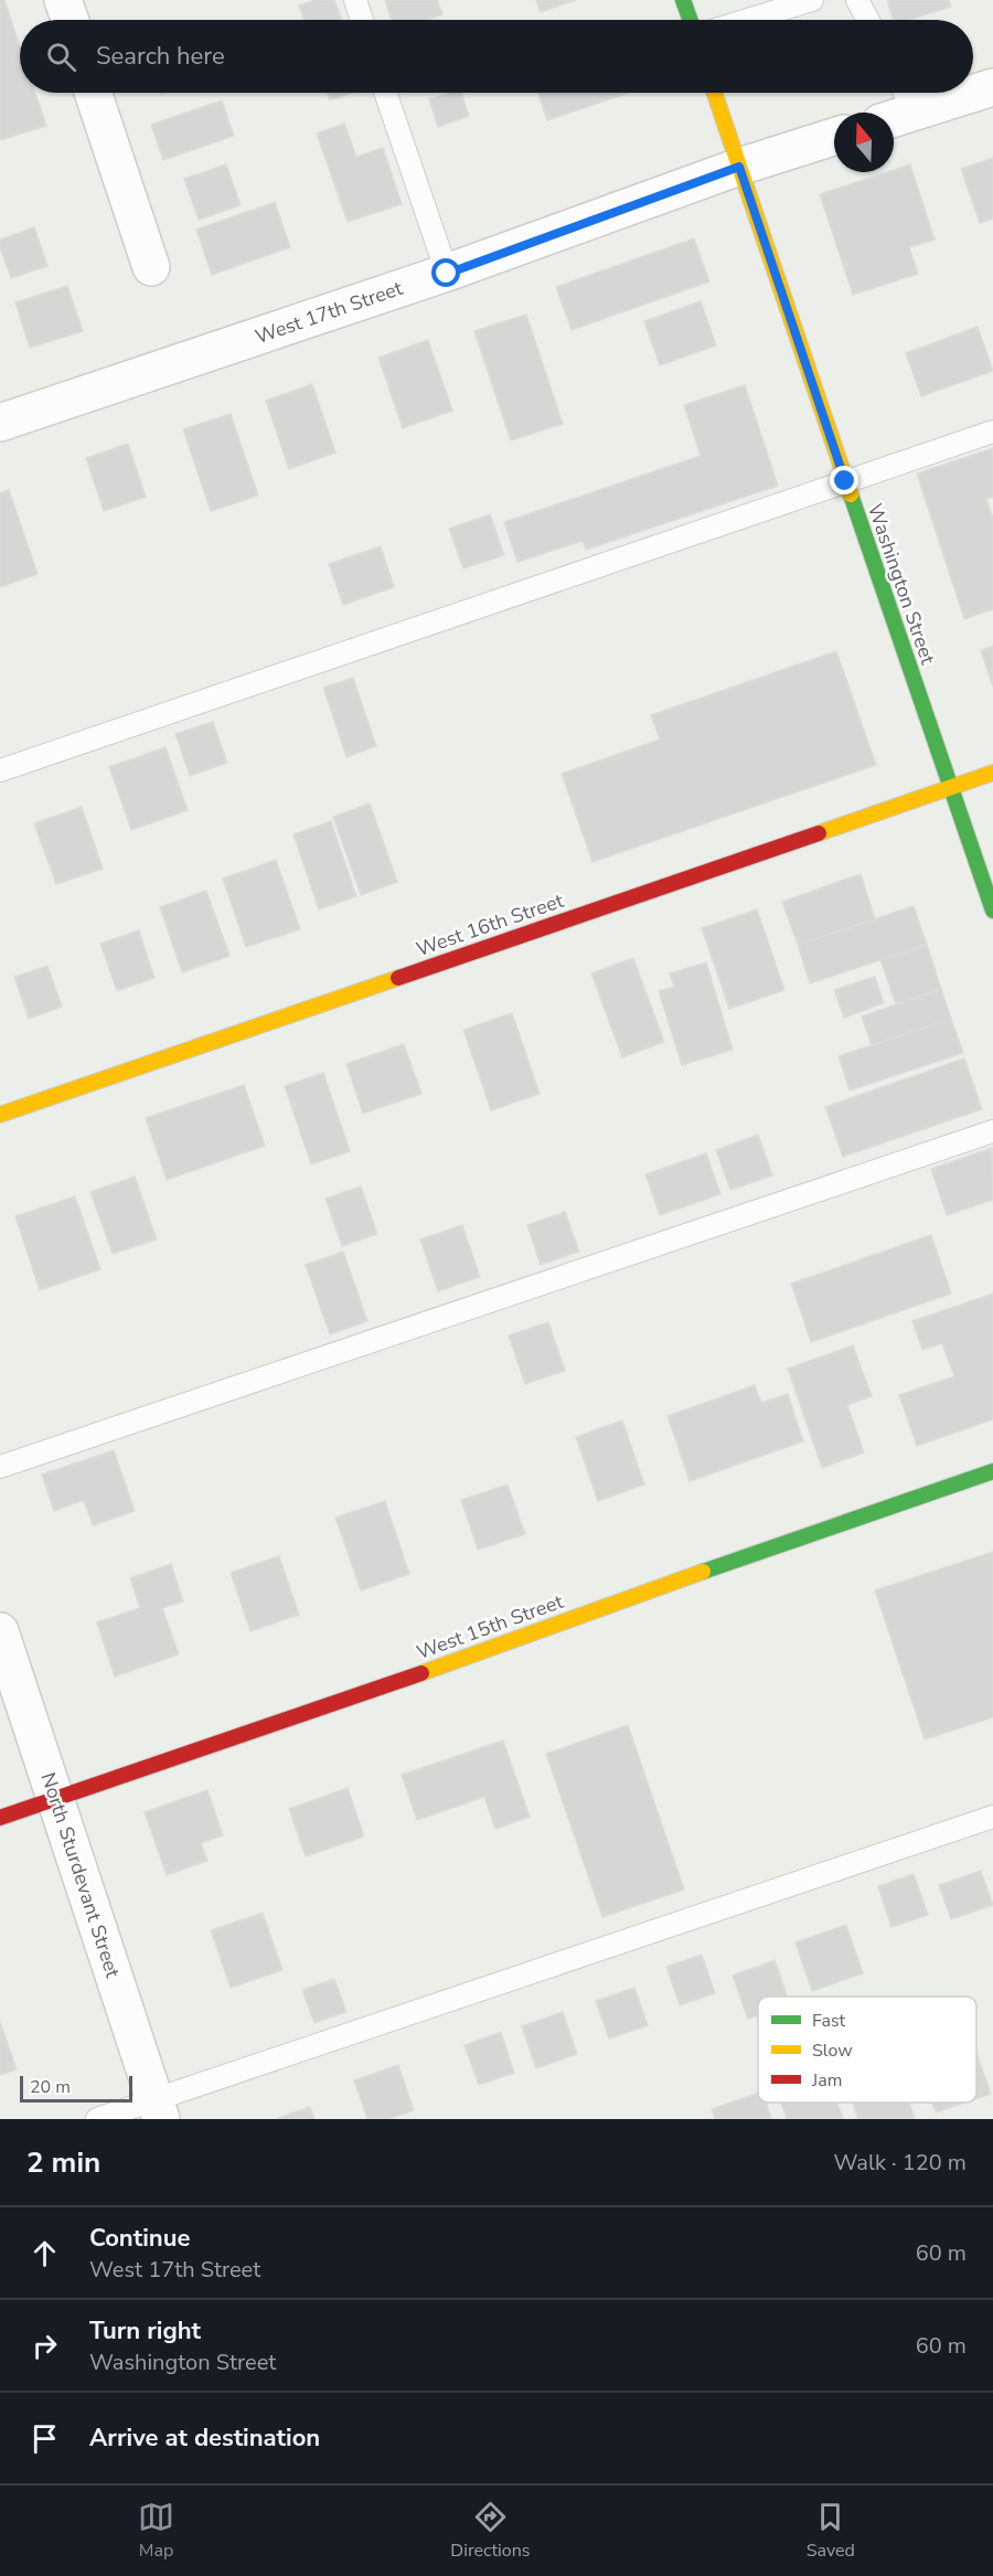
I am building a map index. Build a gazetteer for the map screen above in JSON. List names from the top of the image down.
{
  "streets": {
    "street": [
      "West 17th Street",
      "Washington Street",
      "West 16th Street",
      "West 15th Street",
      "North Sturdevant Street"
    ]
  },
  "crossings": [
    ["West 17th Street", "Washington Street"],
    ["Washington Street", "West 16th Street"],
    ["West 15th Street", "North Sturdevant Street"]
  ],
  "legend": ["Fast", "Slow", "Jam"],
  "scale_bar": "20 m",
  "north": "top",
  "page": {
    "search": "Search here",
    "scale": "20 m",
    "heading": ["2 min", "Walk · 120 m"],
    "list": [
      ["Continue", "West 17th Street", "60 m"],
      ["Turn right", "Washington Street", "60 m"],
      "Arrive at destination"
    ],
    "nav": ["Map", "Directions", "Saved"]
  }
}
